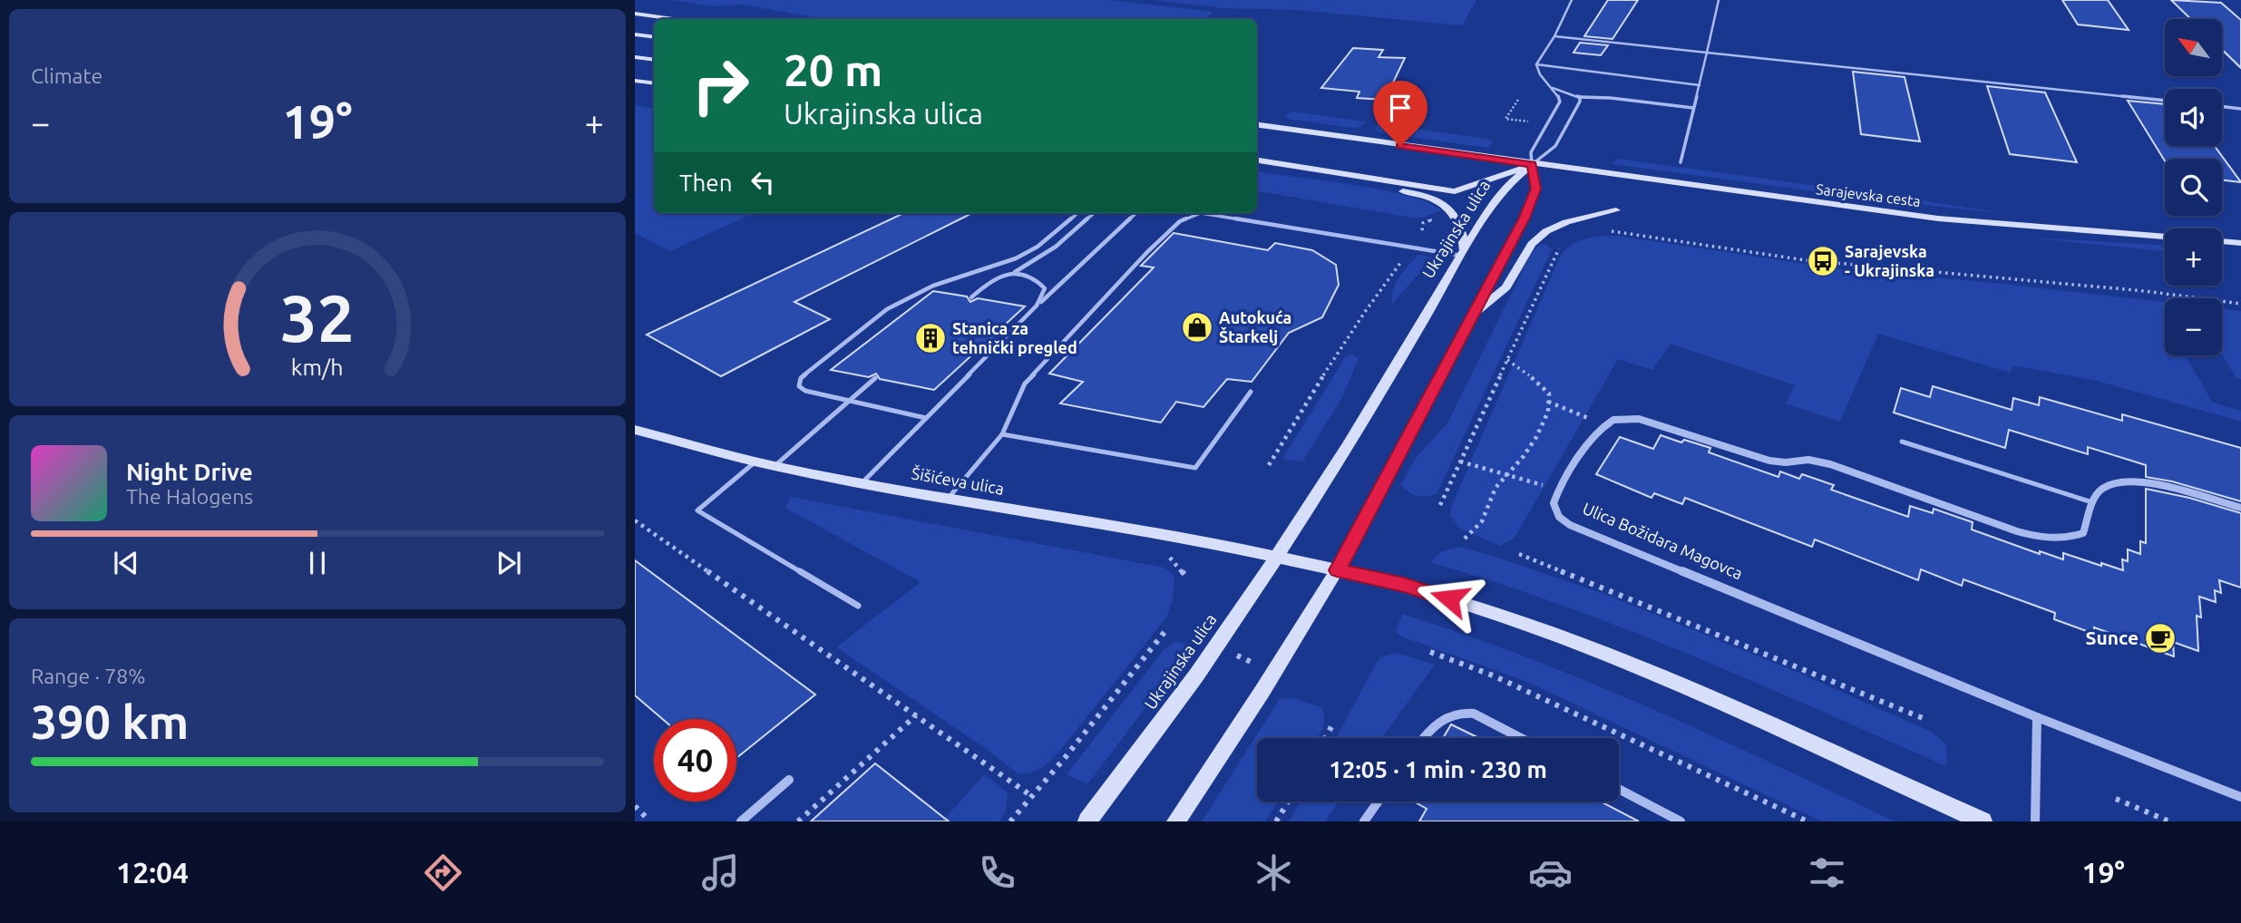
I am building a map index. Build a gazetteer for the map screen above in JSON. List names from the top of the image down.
{
  "streets": {
    "street": [
      "Sarajevska cesta",
      "Ukrajinska ulica",
      "Šišićeva ulica",
      "Ulica Božidara Magovca"
    ]
  },
  "crossings": [
    ["Sarajevska cesta", "Ukrajinska ulica"],
    ["Ukrajinska ulica", "Šišićeva ulica"]
  ],
  "places": {
    "bus stop": ["Sarajevska - Ukrajinska"],
    "shop": ["Autokuća Štarkelj"],
    "building": ["Stanica za tehnički pregled"],
    "cafe": ["Sunce"]
  },
  "north": "top left",
  "page": {
    "tile": [
      "Climate",
      ["Range · 78%", "390 km"]
    ],
    "map_buttons": ["+", "−"],
    "turn": ["20 m", "Ukrajinska ulica"],
    "heat": ["−", "19°", "+"],
    "then": "Then",
    "song": ["Night Drive", "The Halogens"],
    "limit": "40",
    "trip": "12:05 · 1 min · 230 m",
    "tabs": ["12:04", "19°"],
    "gauge": ["32", "km/h"]
  }
}
